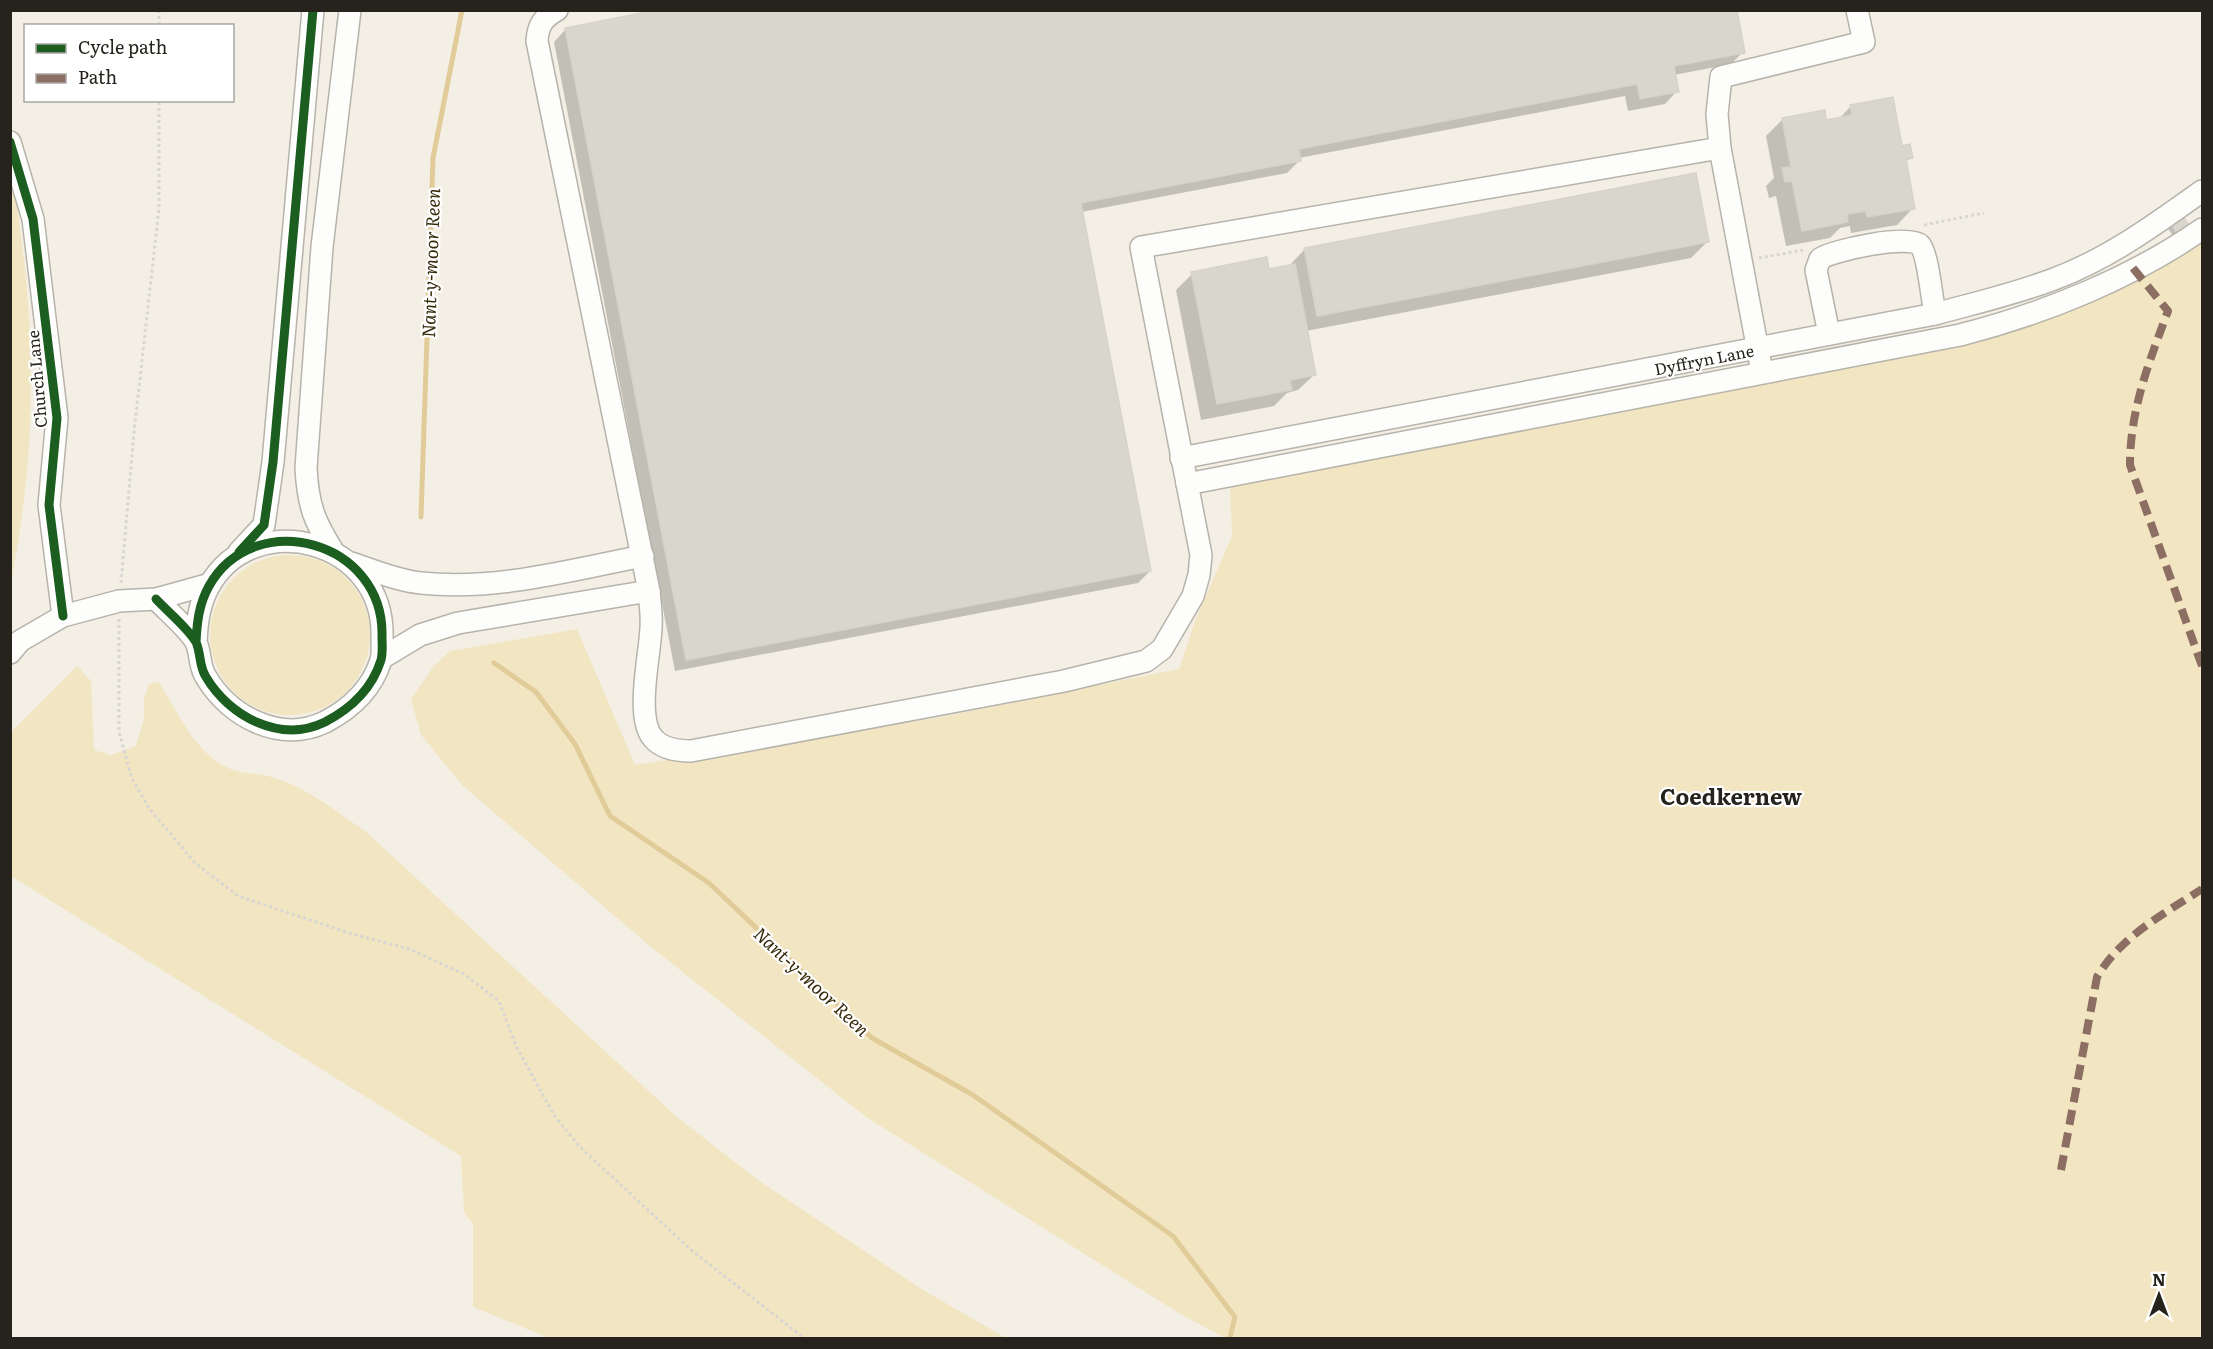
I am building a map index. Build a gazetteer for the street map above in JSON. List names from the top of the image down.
{
  "streets": {
    "street": ["Dyffryn Lane", "Church Lane"]
  },
  "districts": ["Coedkernew"],
  "water": ["Nant-y-moor Reen"],
  "legend": ["Cycle path", "Path"],
  "north": "top"
}
